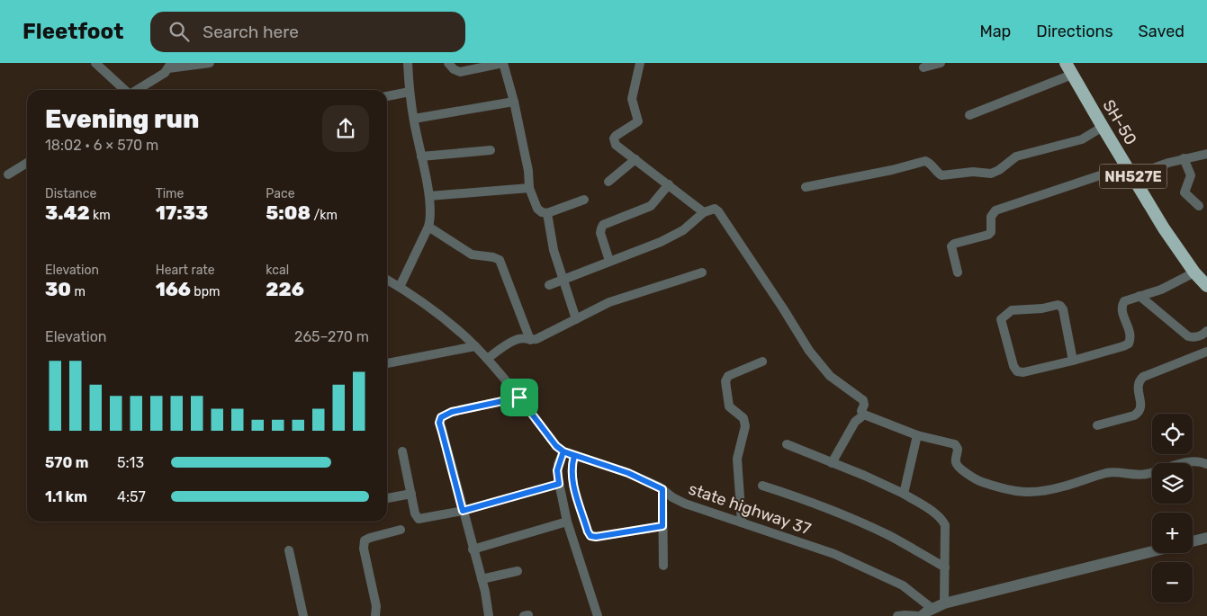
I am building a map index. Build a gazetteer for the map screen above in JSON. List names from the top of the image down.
{
  "streets": {
    "highway": ["SH-50", "NH527E"],
    "street": ["state highway 37"]
  },
  "page": {
    "header": "Fleetfoot",
    "search": "Search here",
    "nav": ["Map", "Directions", "Saved"],
    "heading": ["Evening run", "18:02 · 6 × 570 m"],
    "stats": [
      ["Distance", "3.42 km"],
      ["Time", "17:33"],
      ["Pace", "5:08 /km"],
      ["Elevation", "30 m"],
      ["Heart rate", "166 bpm"],
      ["kcal", "226"]
    ],
    "chart": ["Elevation", "265–270 m"],
    "map_buttons": ["+", "−"],
    "list": [
      {
        "name": "570 m",
        "note": "5:13"
      },
      {
        "name": "1.1 km",
        "note": "4:57"
      }
    ]
  }
}
